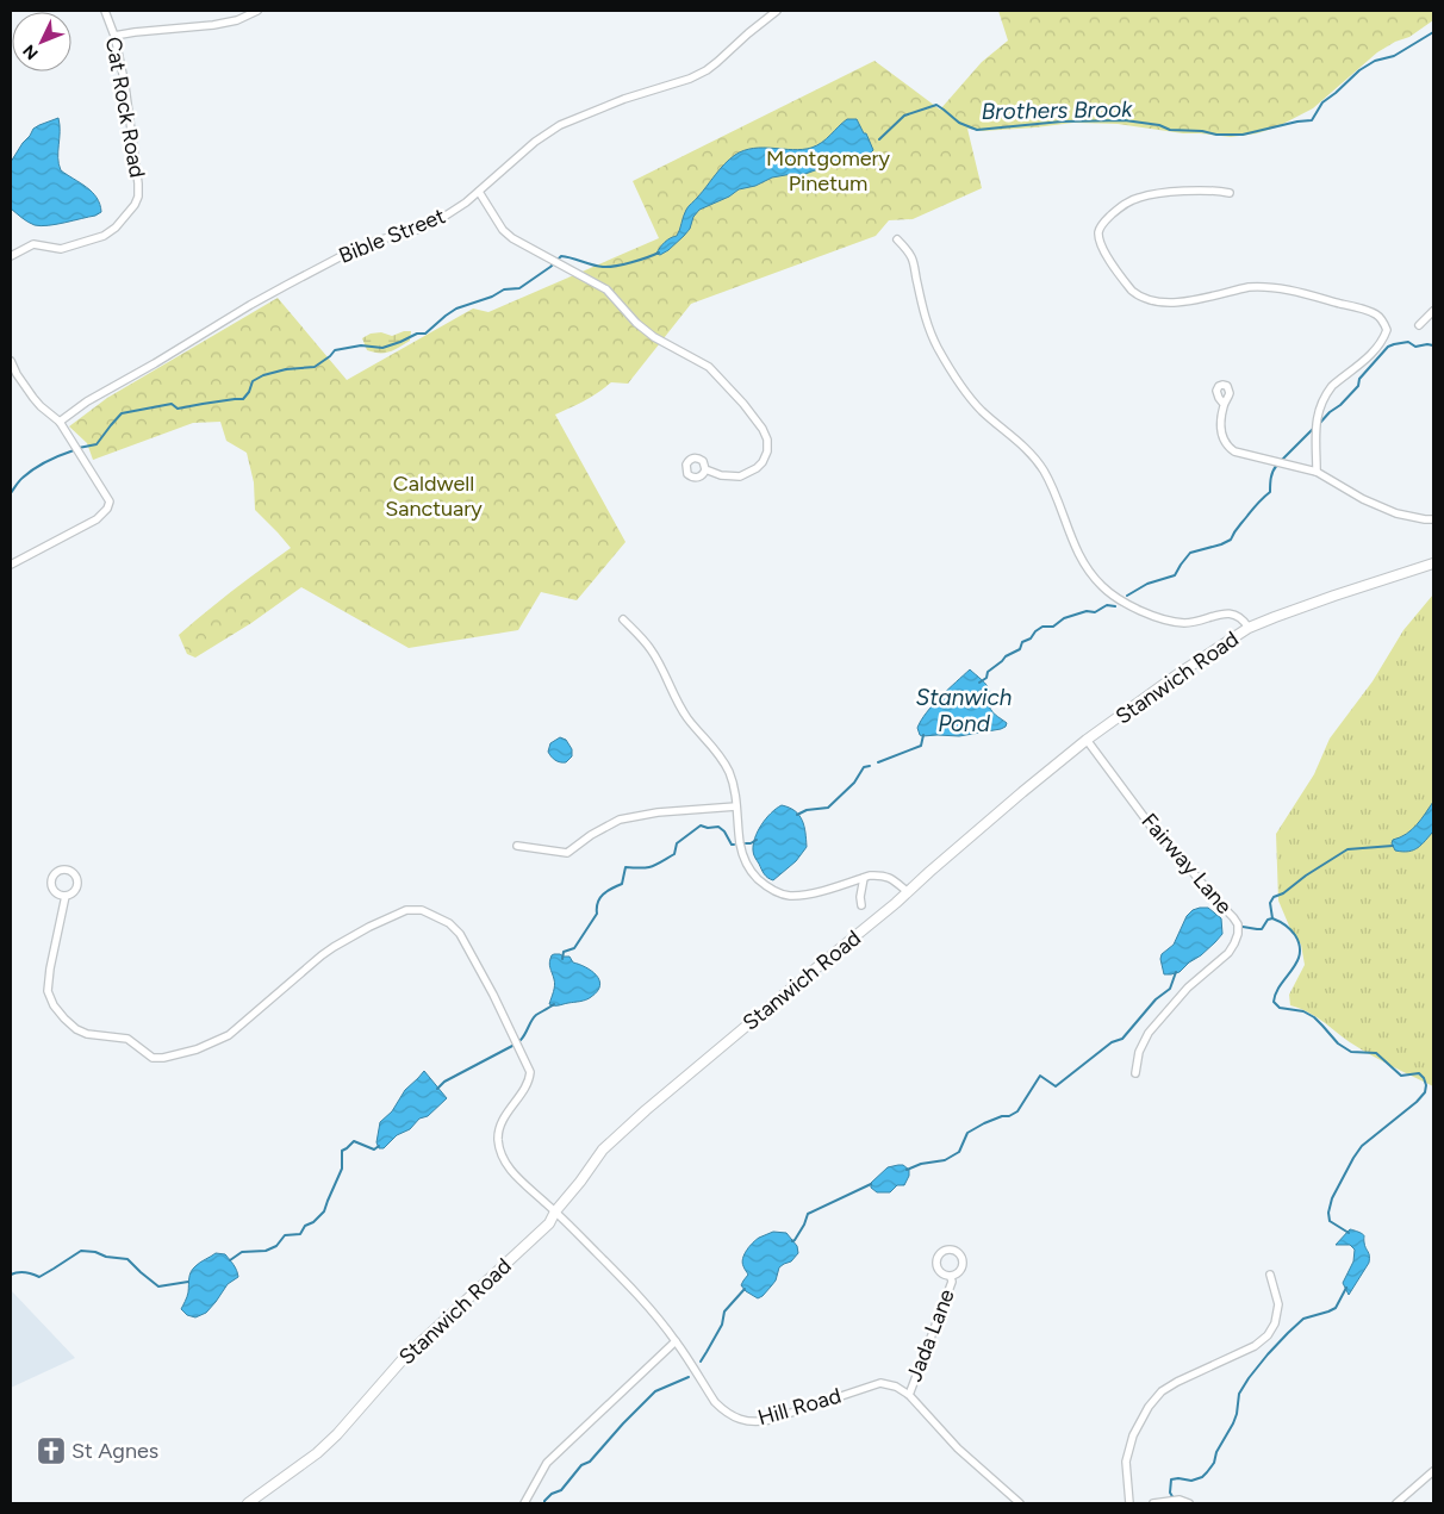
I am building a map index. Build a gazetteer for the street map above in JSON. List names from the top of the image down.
{
  "streets": {
    "street": [
      "Cat Rock Road",
      "Bible Street",
      "Stanwich Road",
      "Fairway Lane",
      "Jada Lane",
      "Hill Road"
    ]
  },
  "crossings": [
    ["Stanwich Road", "Fairway Lane"],
    ["Stanwich Road", "Hill Road"],
    ["Jada Lane", "Hill Road"]
  ],
  "water": ["Brothers Brook", "Stanwich Pond"],
  "parks": ["Montgomery Pinetum", "Caldwell Sanctuary"],
  "places": {
    "church": ["St Agnes"]
  },
  "north": "bottom left"
}
